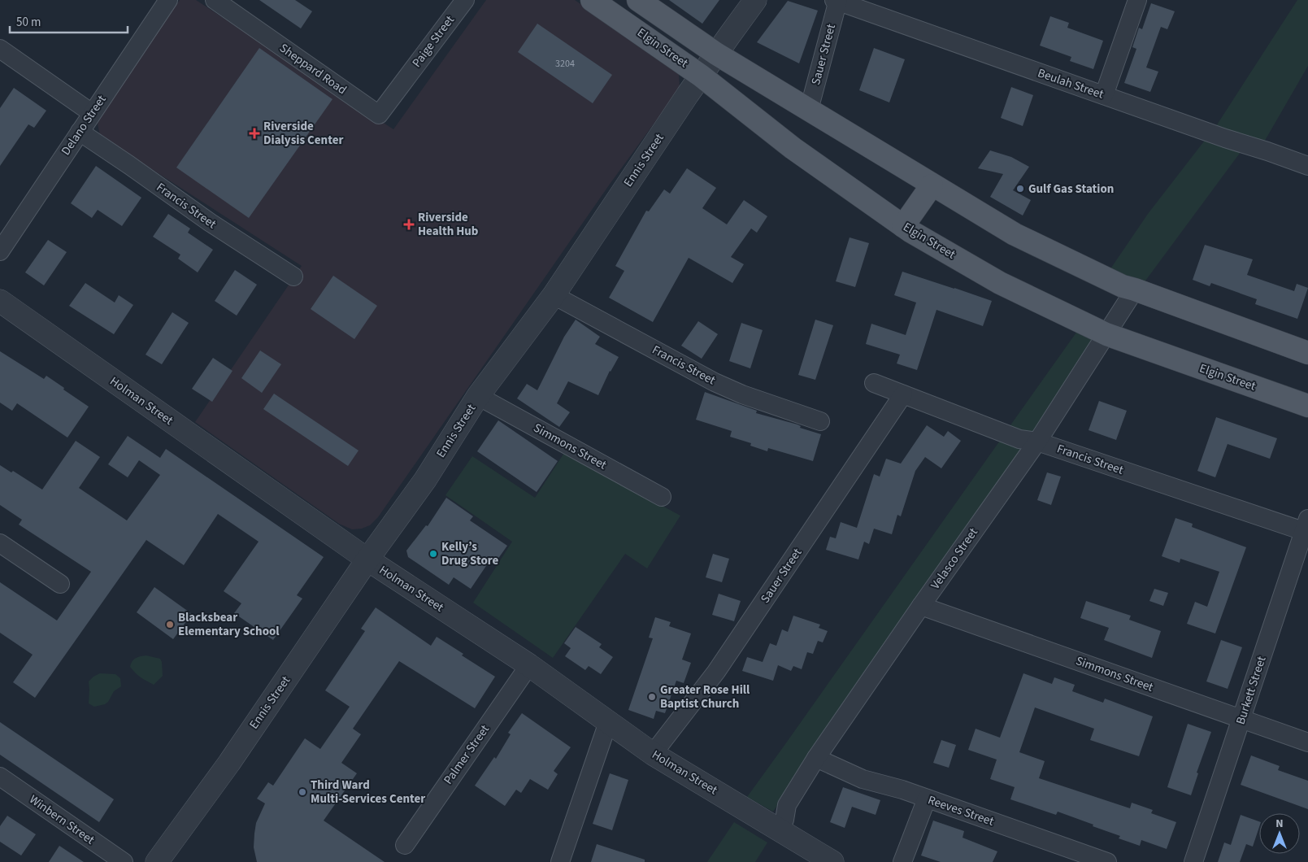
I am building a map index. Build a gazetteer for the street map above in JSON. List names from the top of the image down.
{
  "streets": {
    "main road": ["Elgin Street"],
    "street": [
      "Paige Street",
      "Sauer Street",
      "Sheppard Road",
      "Beulah Street",
      "Delano Street",
      "Ennis Street",
      "Francis Street",
      "Holman Street",
      "Simmons Street",
      "Velasco Street",
      "Burkett Street",
      "Palmer Street",
      "Reeves Street",
      "Winbern Street"
    ]
  },
  "crossings": [
    ["Paige Street", "Sheppard Road"],
    ["Elgin Street", "Sauer Street"],
    ["Elgin Street", "Ennis Street"],
    ["Elgin Street", "Velasco Street"],
    ["Sauer Street", "Beulah Street"],
    ["Sauer Street", "Francis Street"],
    ["Sauer Street", "Holman Street"],
    ["Delano Street", "Francis Street"],
    ["Ennis Street", "Francis Street"],
    ["Ennis Street", "Holman Street"],
    ["Ennis Street", "Simmons Street"],
    ["Francis Street", "Velasco Street"],
    ["Francis Street", "Burkett Street"],
    ["Holman Street", "Velasco Street"],
    ["Holman Street", "Palmer Street"],
    ["Simmons Street", "Velasco Street"],
    ["Simmons Street", "Burkett Street"],
    ["Velasco Street", "Reeves Street"]
  ],
  "places": {
    "health": ["Riverside Dialysis Center", "Riverside Health Hub"],
    "other": [
      "Gulf Gas Station",
      "Kelly’s Drug Store",
      "Blacksbear Elementary School",
      "Greater Rose Hill Baptist Church",
      "Third Ward Multi-Services Center"
    ]
  },
  "house_numbers": ["3204"],
  "scale_bar": "50 m",
  "north": "top"
}
